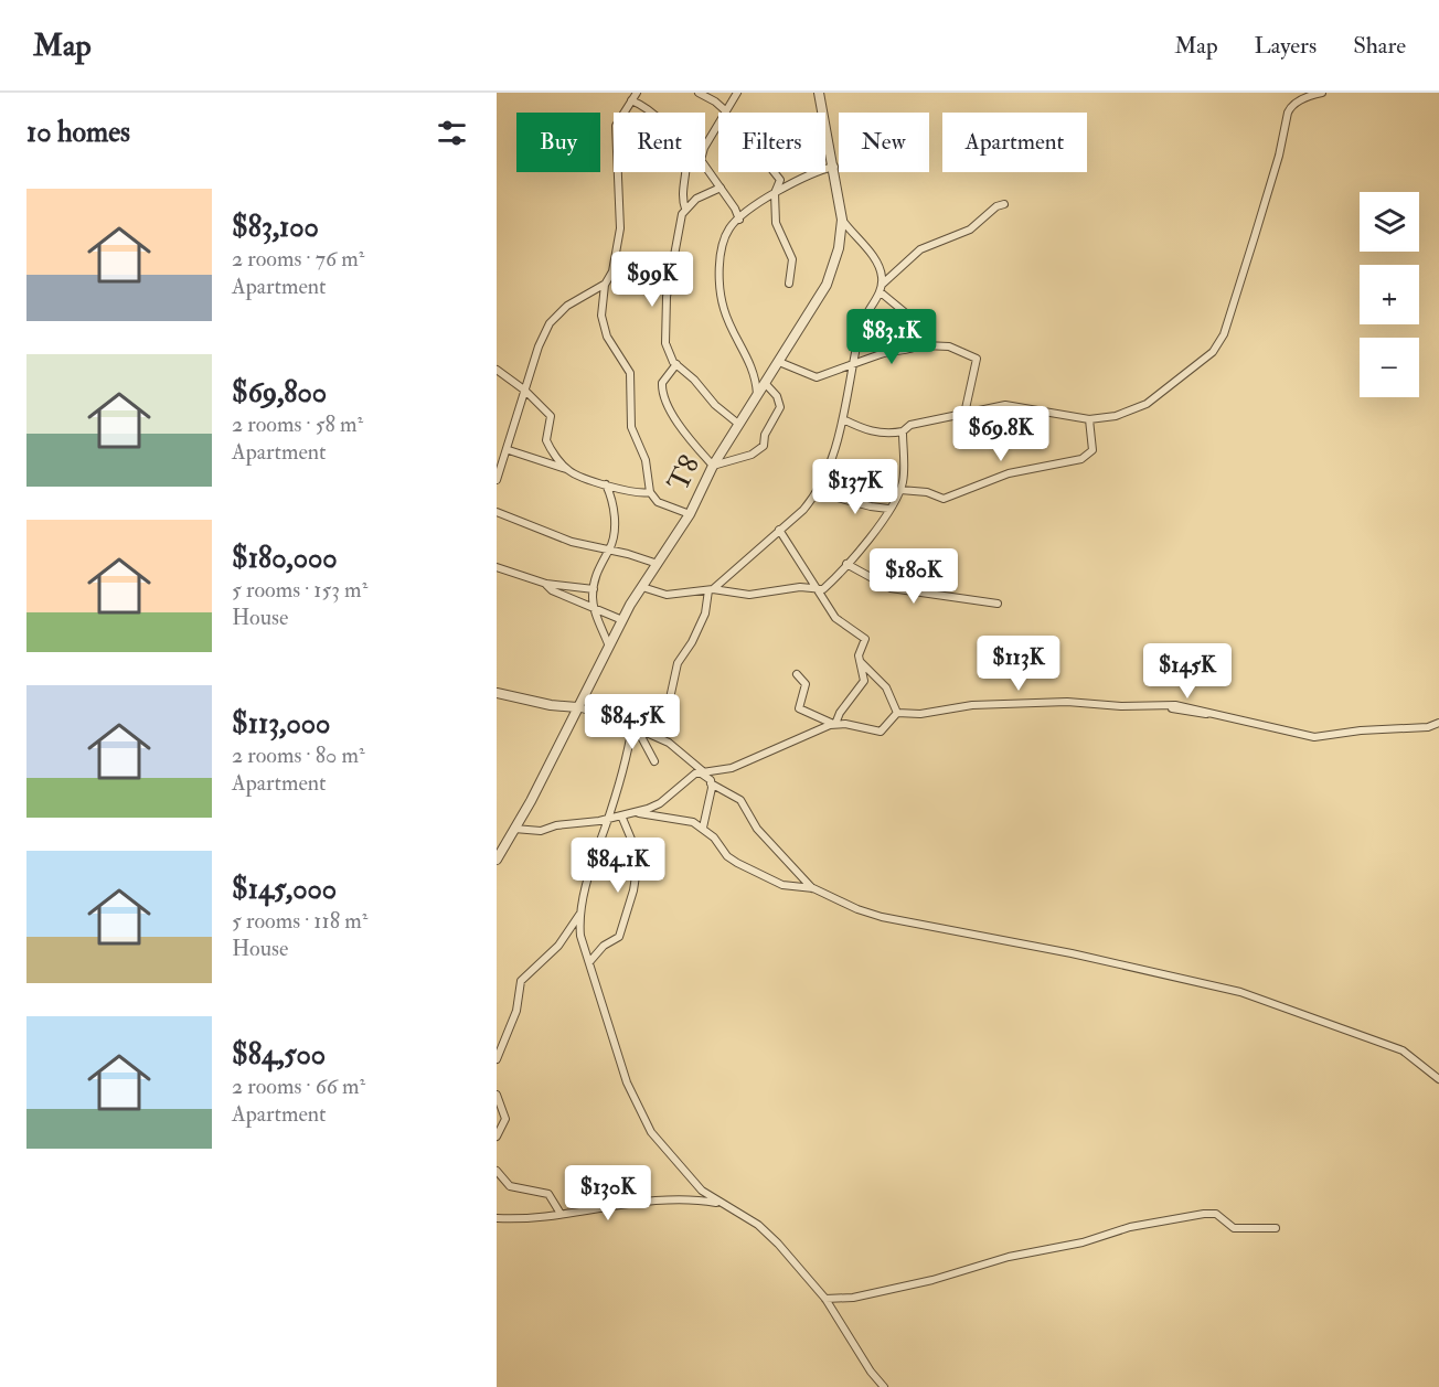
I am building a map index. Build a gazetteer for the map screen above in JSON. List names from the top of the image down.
{
  "streets": {
    "street": ["T8"]
  },
  "page": {
    "header": "Map",
    "nav": ["Map", "Layers", "Share"],
    "heading": "10 homes",
    "chip": [
      "Buy",
      "Rent",
      "Filters",
      "New",
      "Apartment"
    ],
    "list": [
      {
        "name": "$83,100",
        "note": "2 rooms · 76 m² · Apartment"
      },
      {
        "name": "$69,800",
        "note": "2 rooms · 58 m² · Apartment"
      },
      {
        "name": "$180,000",
        "note": "5 rooms · 153 m² · House"
      },
      {
        "name": "$113,000",
        "note": "2 rooms · 80 m² · Apartment"
      },
      {
        "name": "$145,000",
        "note": "5 rooms · 118 m² · House"
      },
      {
        "name": "$84,500",
        "note": "2 rooms · 66 m² · Apartment"
      }
    ],
    "map_buttons": ["+", "−"],
    "price": [
      "$99K",
      "$83.1K",
      "$69.8K",
      "$137K",
      "$180K",
      "$113K",
      "$145K",
      "$84.5K",
      "$84.1K",
      "$130K"
    ]
  }
}
